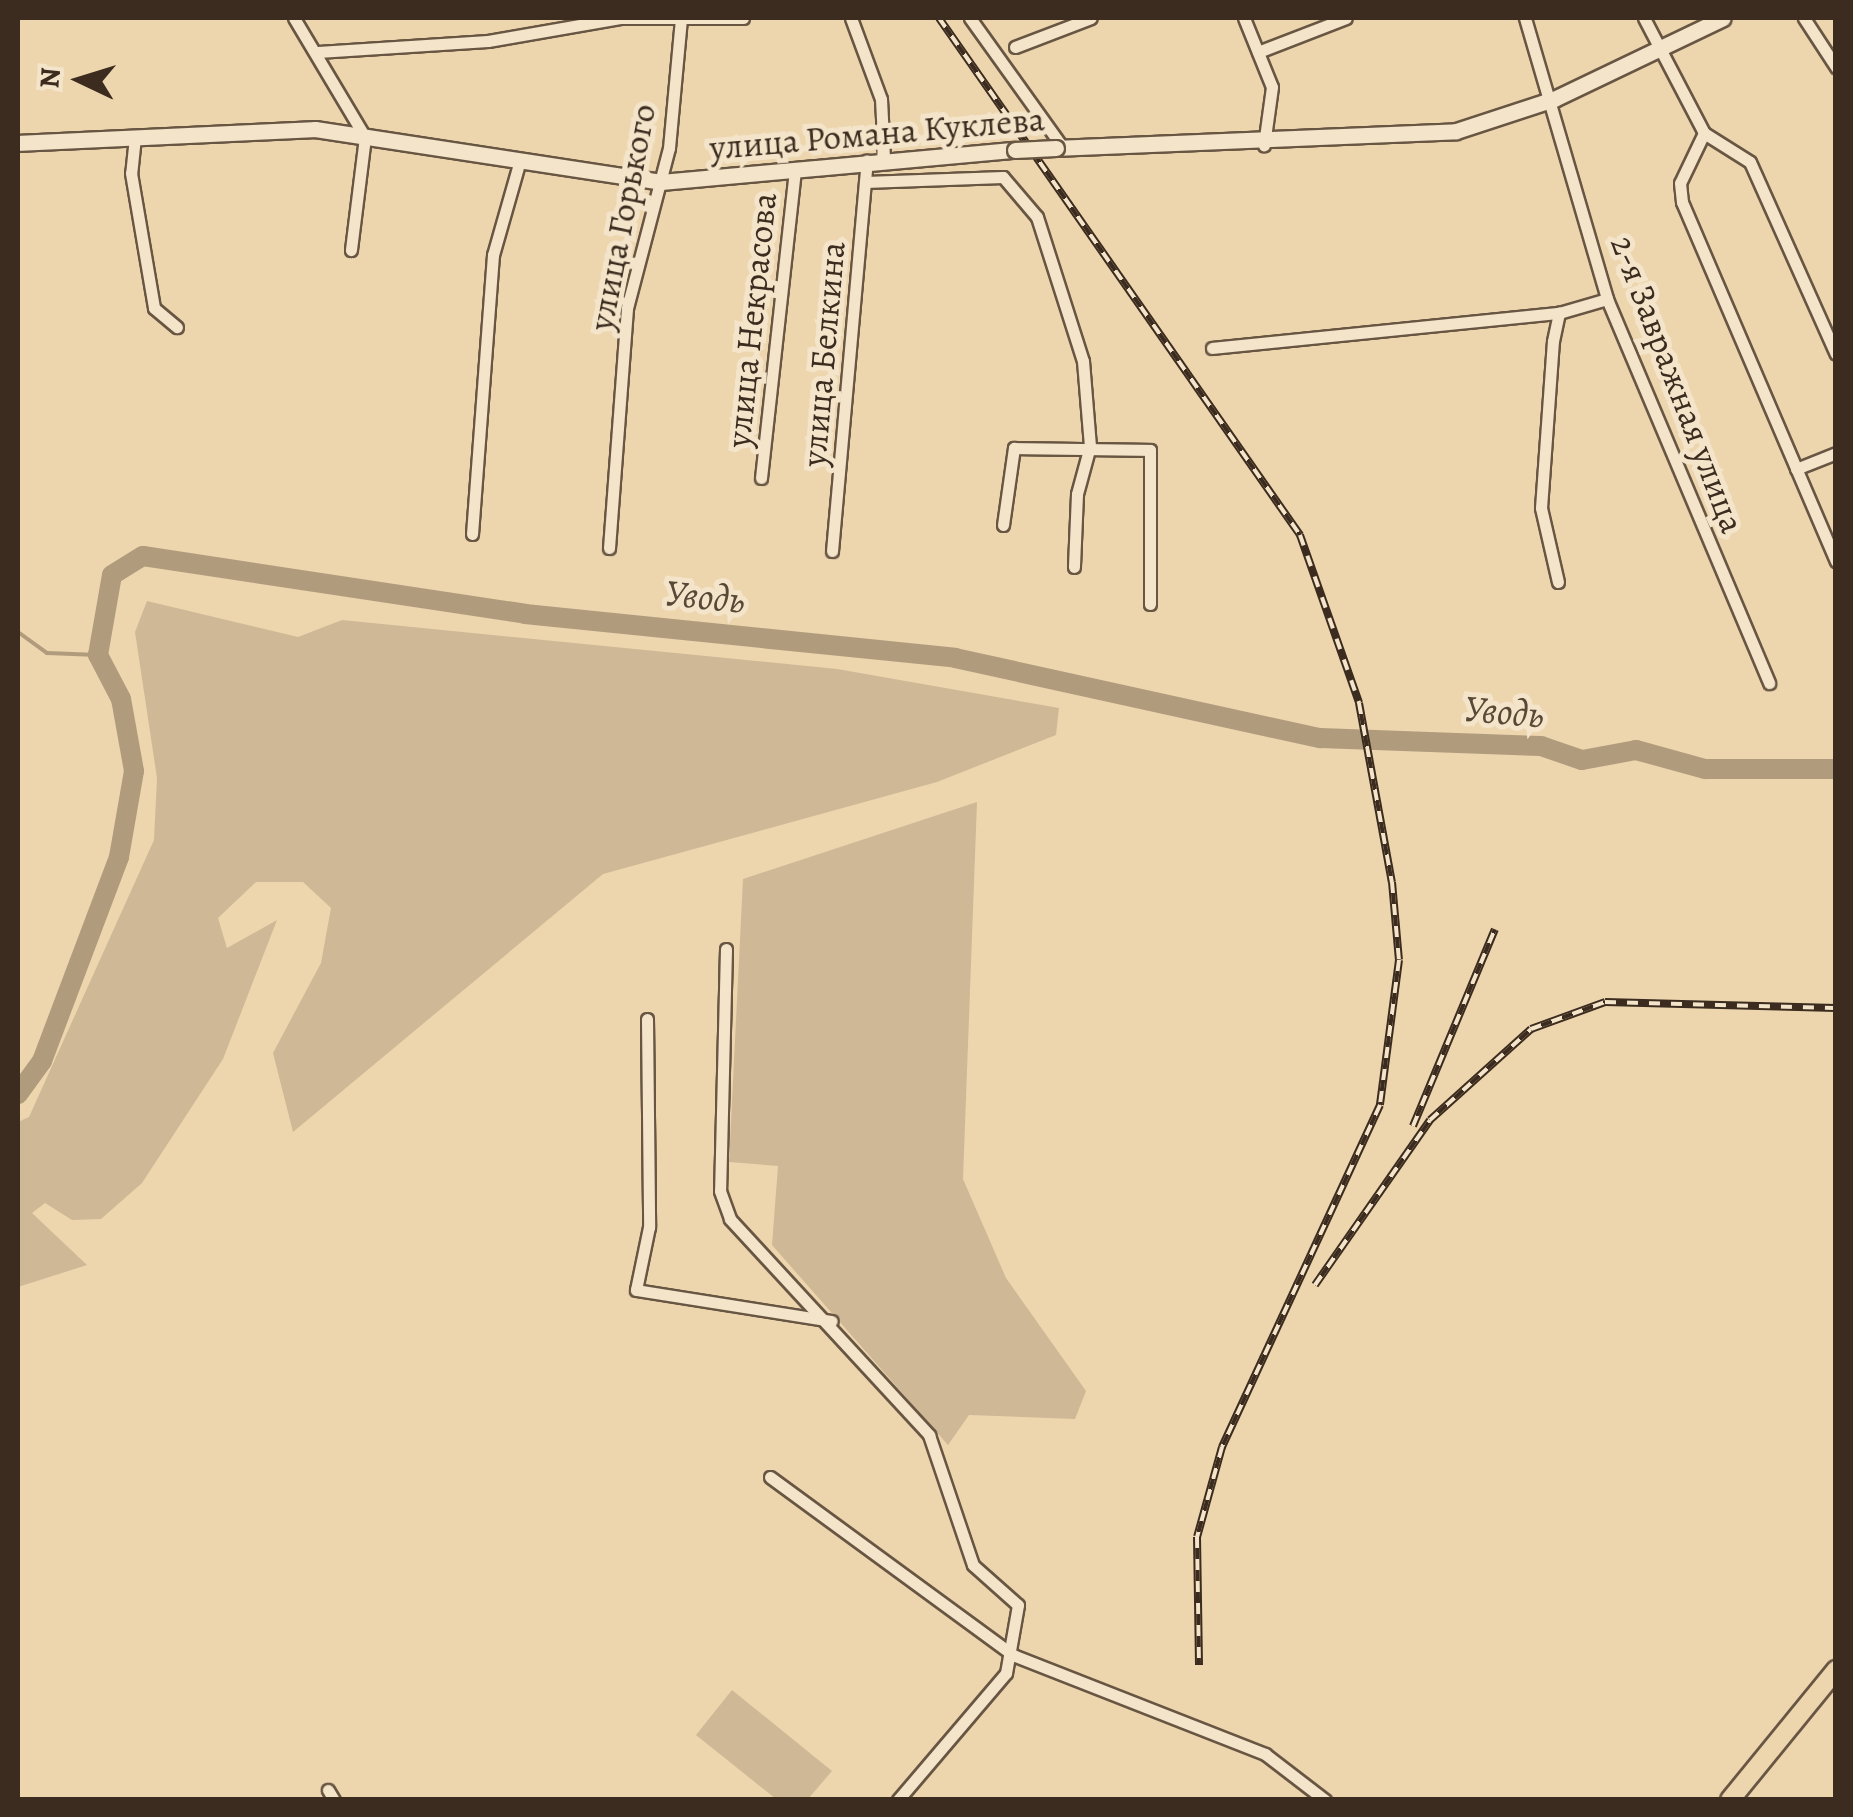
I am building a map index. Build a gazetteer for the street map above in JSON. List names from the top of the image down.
{
  "streets": {
    "street": [
      "улица Романа Куклева",
      "улица Горького",
      "улица Некрасова",
      "улица Белкина",
      "2-я Завражная улица"
    ]
  },
  "crossings": [
    ["улица Романа Куклева", "улица Горького"],
    ["улица Романа Куклева", "улица Некрасова"],
    ["улица Романа Куклева", "улица Белкина"],
    ["улица Романа Куклева", "2-я Завражная улица"]
  ],
  "water": ["Уводь"],
  "north": "left"
}
